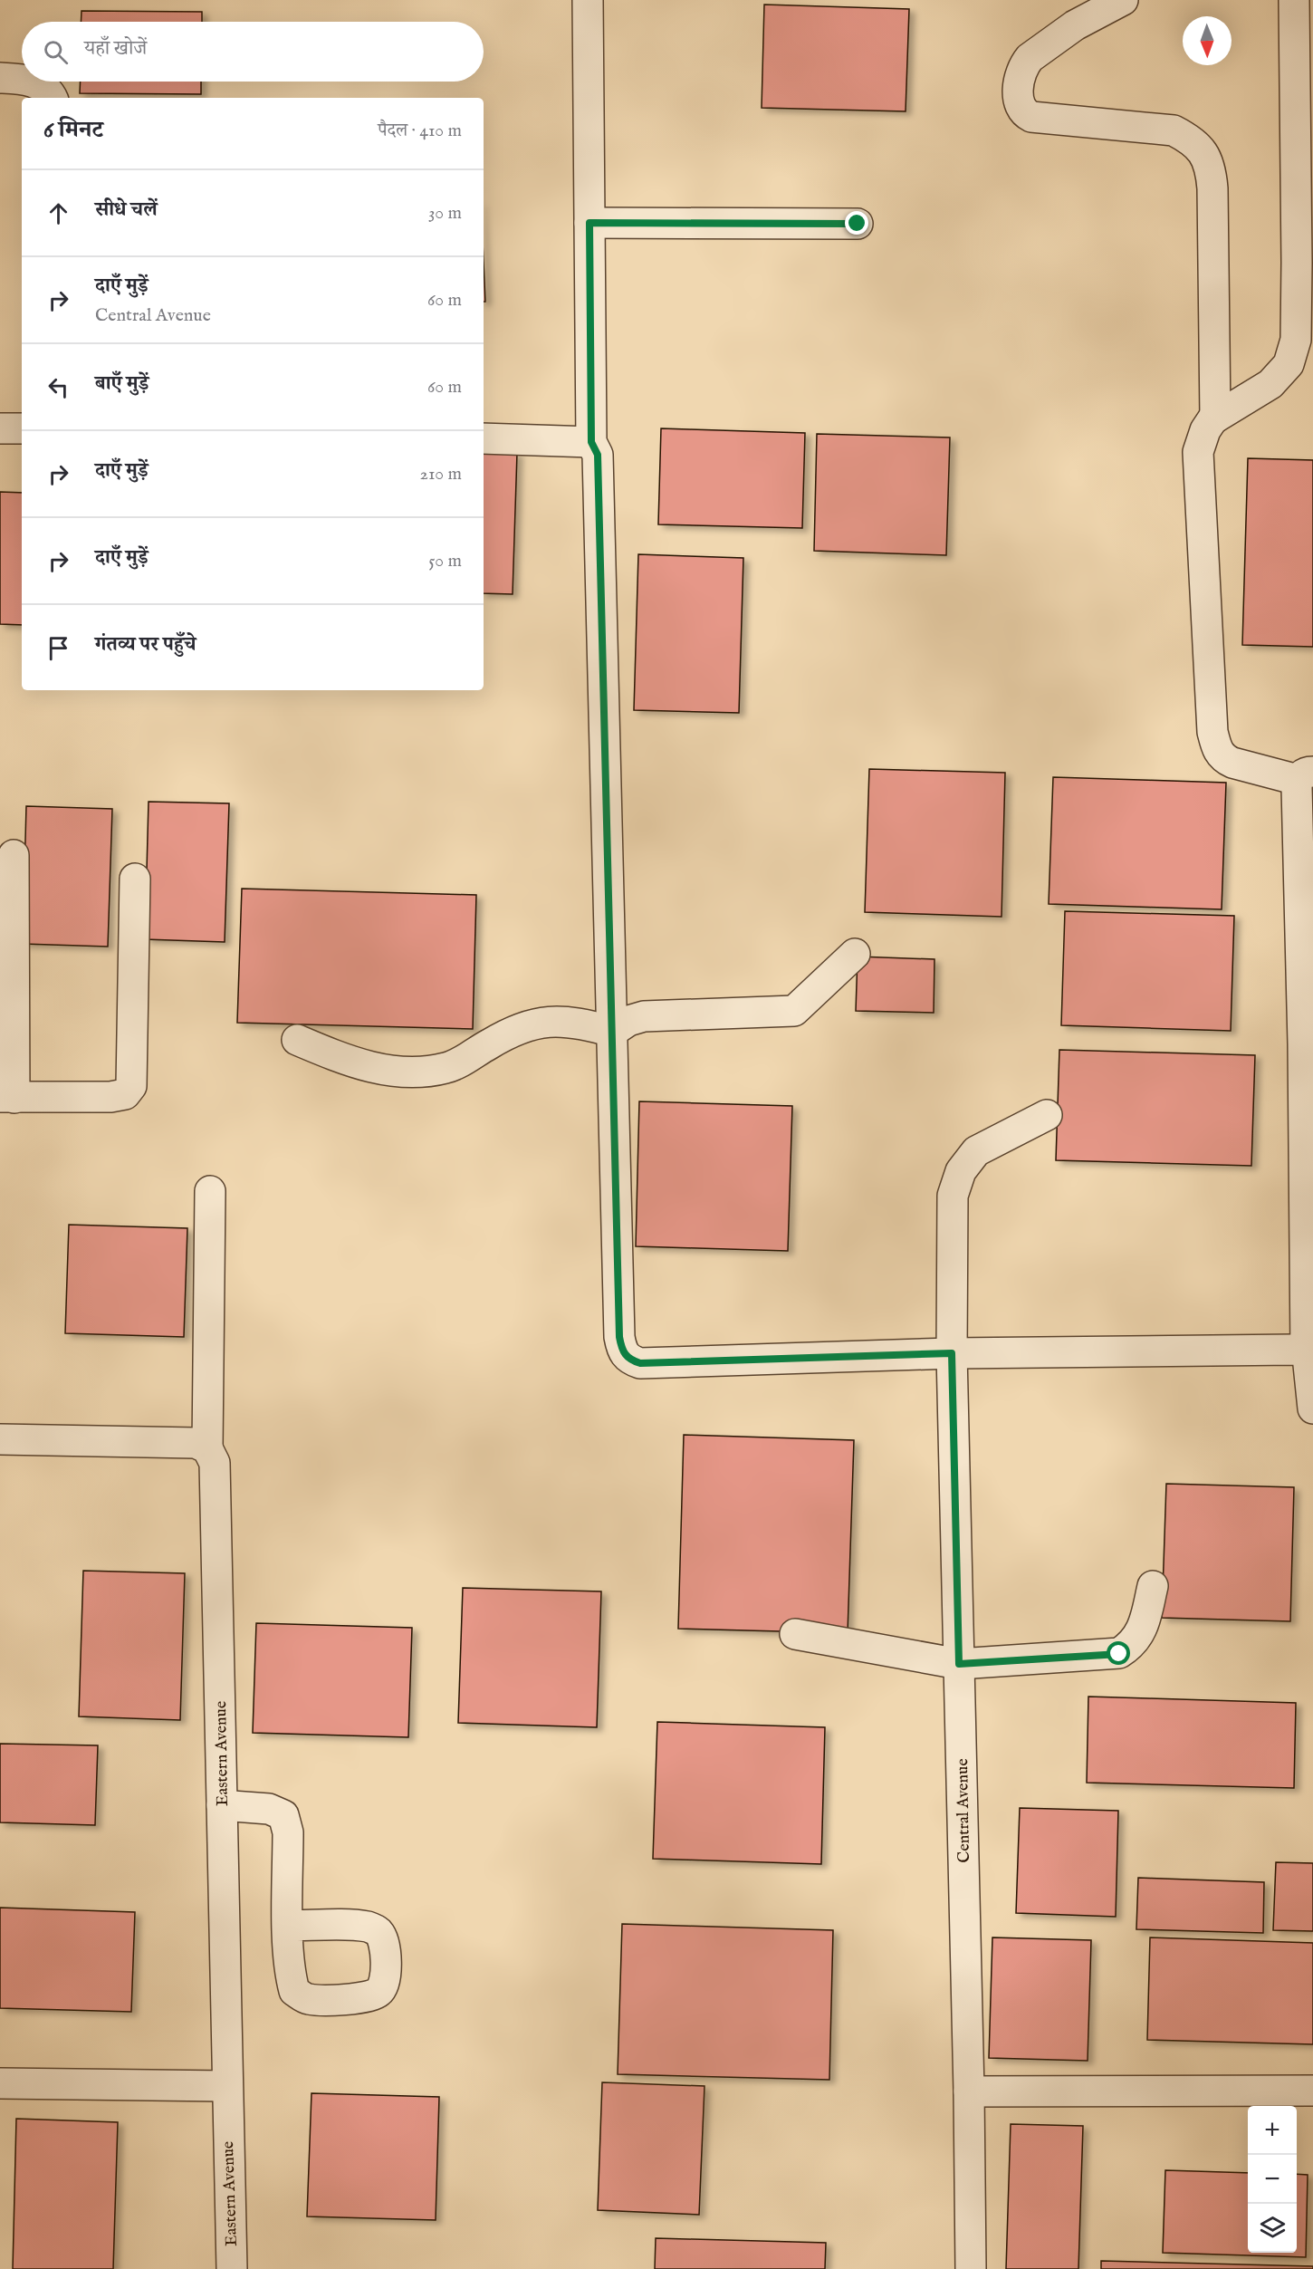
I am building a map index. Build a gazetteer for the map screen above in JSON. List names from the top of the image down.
{
  "streets": {
    "street": ["Eastern Avenue", "Central Avenue"]
  },
  "north": "bottom",
  "page": {
    "search": "यहाँ खोजें",
    "heading": ["6 मिनट", "पैदल · 410 m"],
    "list": [
      ["सीधे चलें", "30 m"],
      ["दाएँ मुड़ें", "Central Avenue", "60 m"],
      ["बाएँ मुड़ें", "60 m"],
      ["दाएँ मुड़ें", "210 m"],
      ["दाएँ मुड़ें", "50 m"],
      "गंतव्य पर पहुँचे"
    ],
    "map_buttons": ["+", "−"]
  }
}
